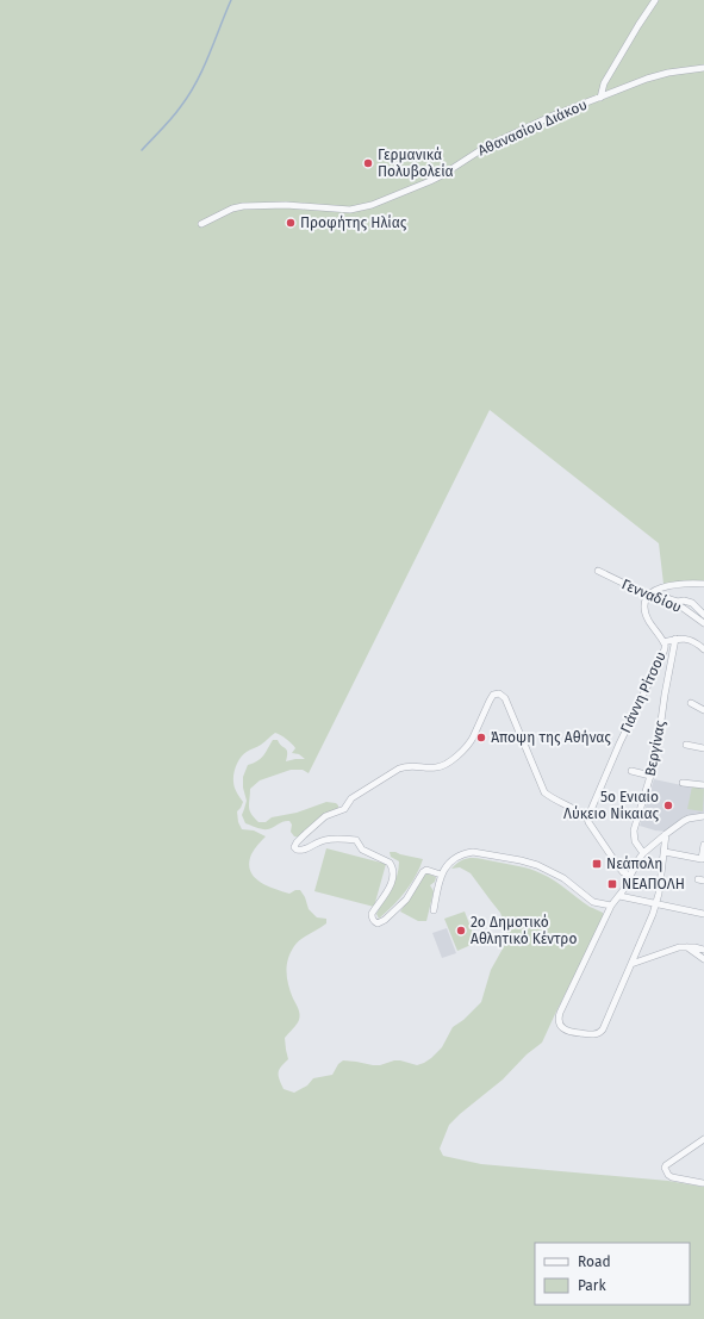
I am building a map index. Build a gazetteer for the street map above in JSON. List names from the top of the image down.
{
  "streets": {
    "street": [
      "Αθανασίου Διάκου",
      "Γενναδίου",
      "Γιάννη Ρίτσου",
      "Βεργίνας"
    ]
  },
  "places": {
    "other": [
      "Γερμανικά Πολυβολεία",
      "Προφήτης Ηλίας",
      "Άποψη της Αθήνας",
      "5ο Ενιαίο Λύκειο Νίκαιας",
      "2o Δημοτικό Αθλητικό Κέντρο"
    ],
    "transit": ["Νεάπολη", "ΝΕΑΠΟΛΗ"]
  },
  "legend": ["Road", "Park"]
}
